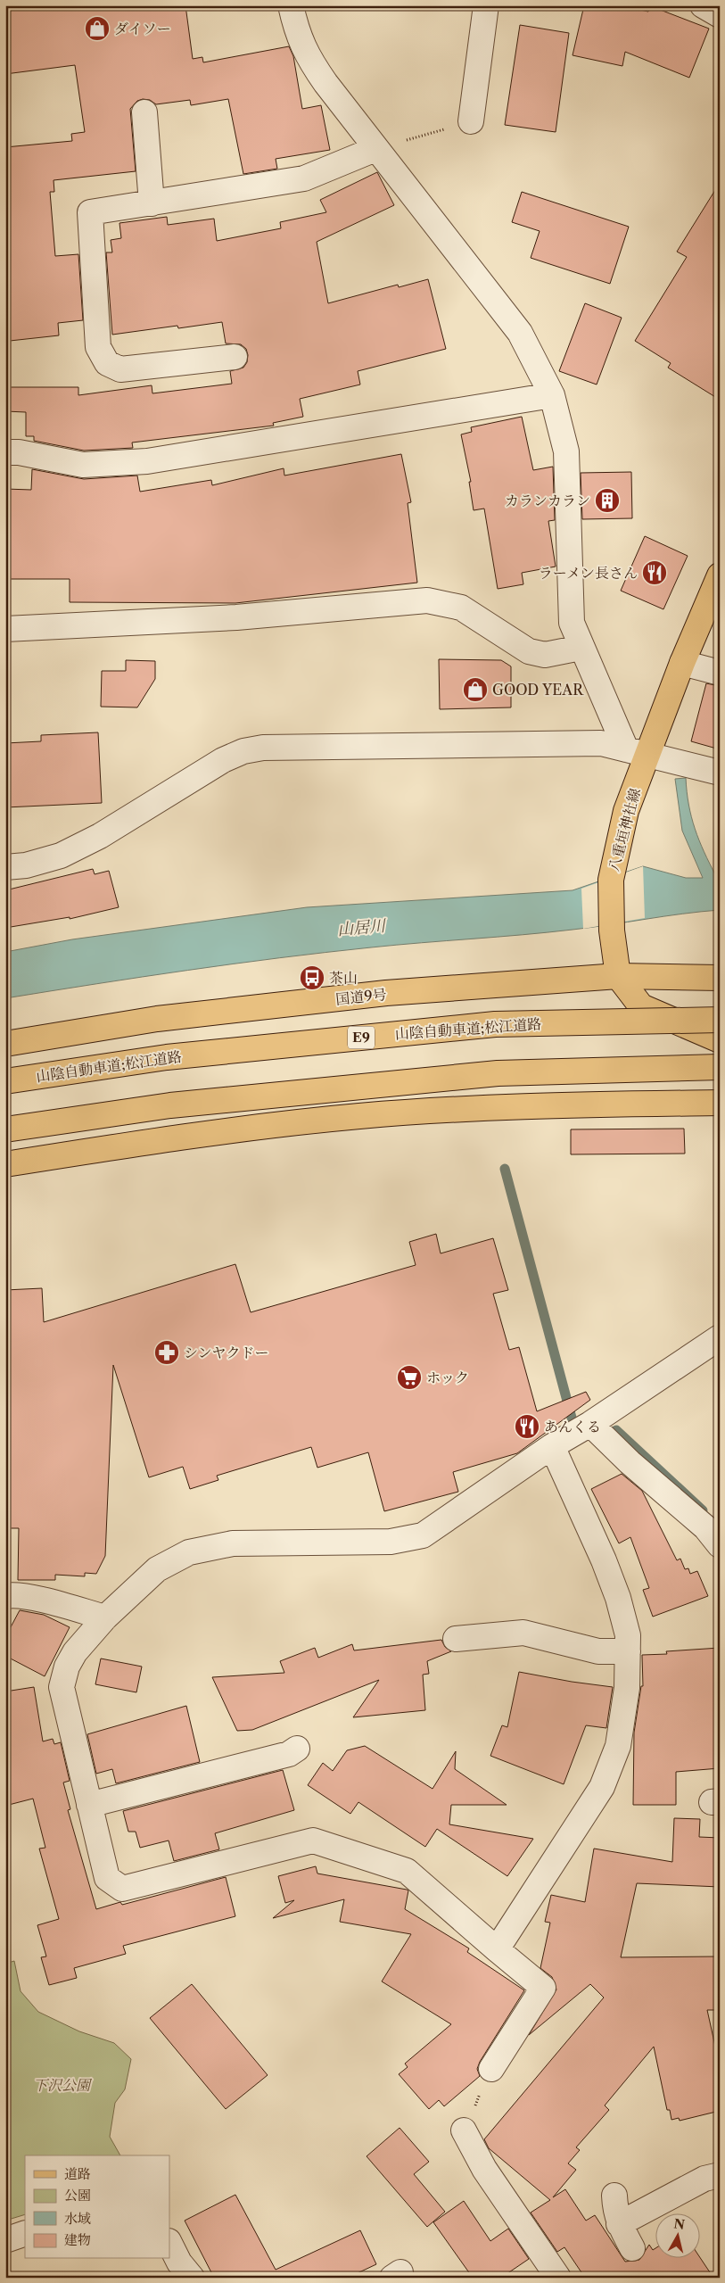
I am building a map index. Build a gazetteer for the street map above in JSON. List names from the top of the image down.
{
  "streets": {
    "main road": [
      "八重垣神社線",
      "国道9号",
      "山陰自動車道;松江道路",
      "E9"
    ]
  },
  "crossings": [
    ["八重垣神社線", "国道9号"]
  ],
  "water": ["山居川"],
  "parks": ["下沢公園"],
  "places": {
    "shop": ["ダイソー", "GOOD YEAR"],
    "building": ["カランカラン"],
    "restaurant": ["ラーメン長さん", "あんくる"],
    "bus stop": ["茶山"],
    "pharmacy": ["シンヤクドー"],
    "supermarket": ["ホック"]
  },
  "legend": [
    "道路",
    "公園",
    "水域",
    "建物"
  ],
  "north": "top"
}
